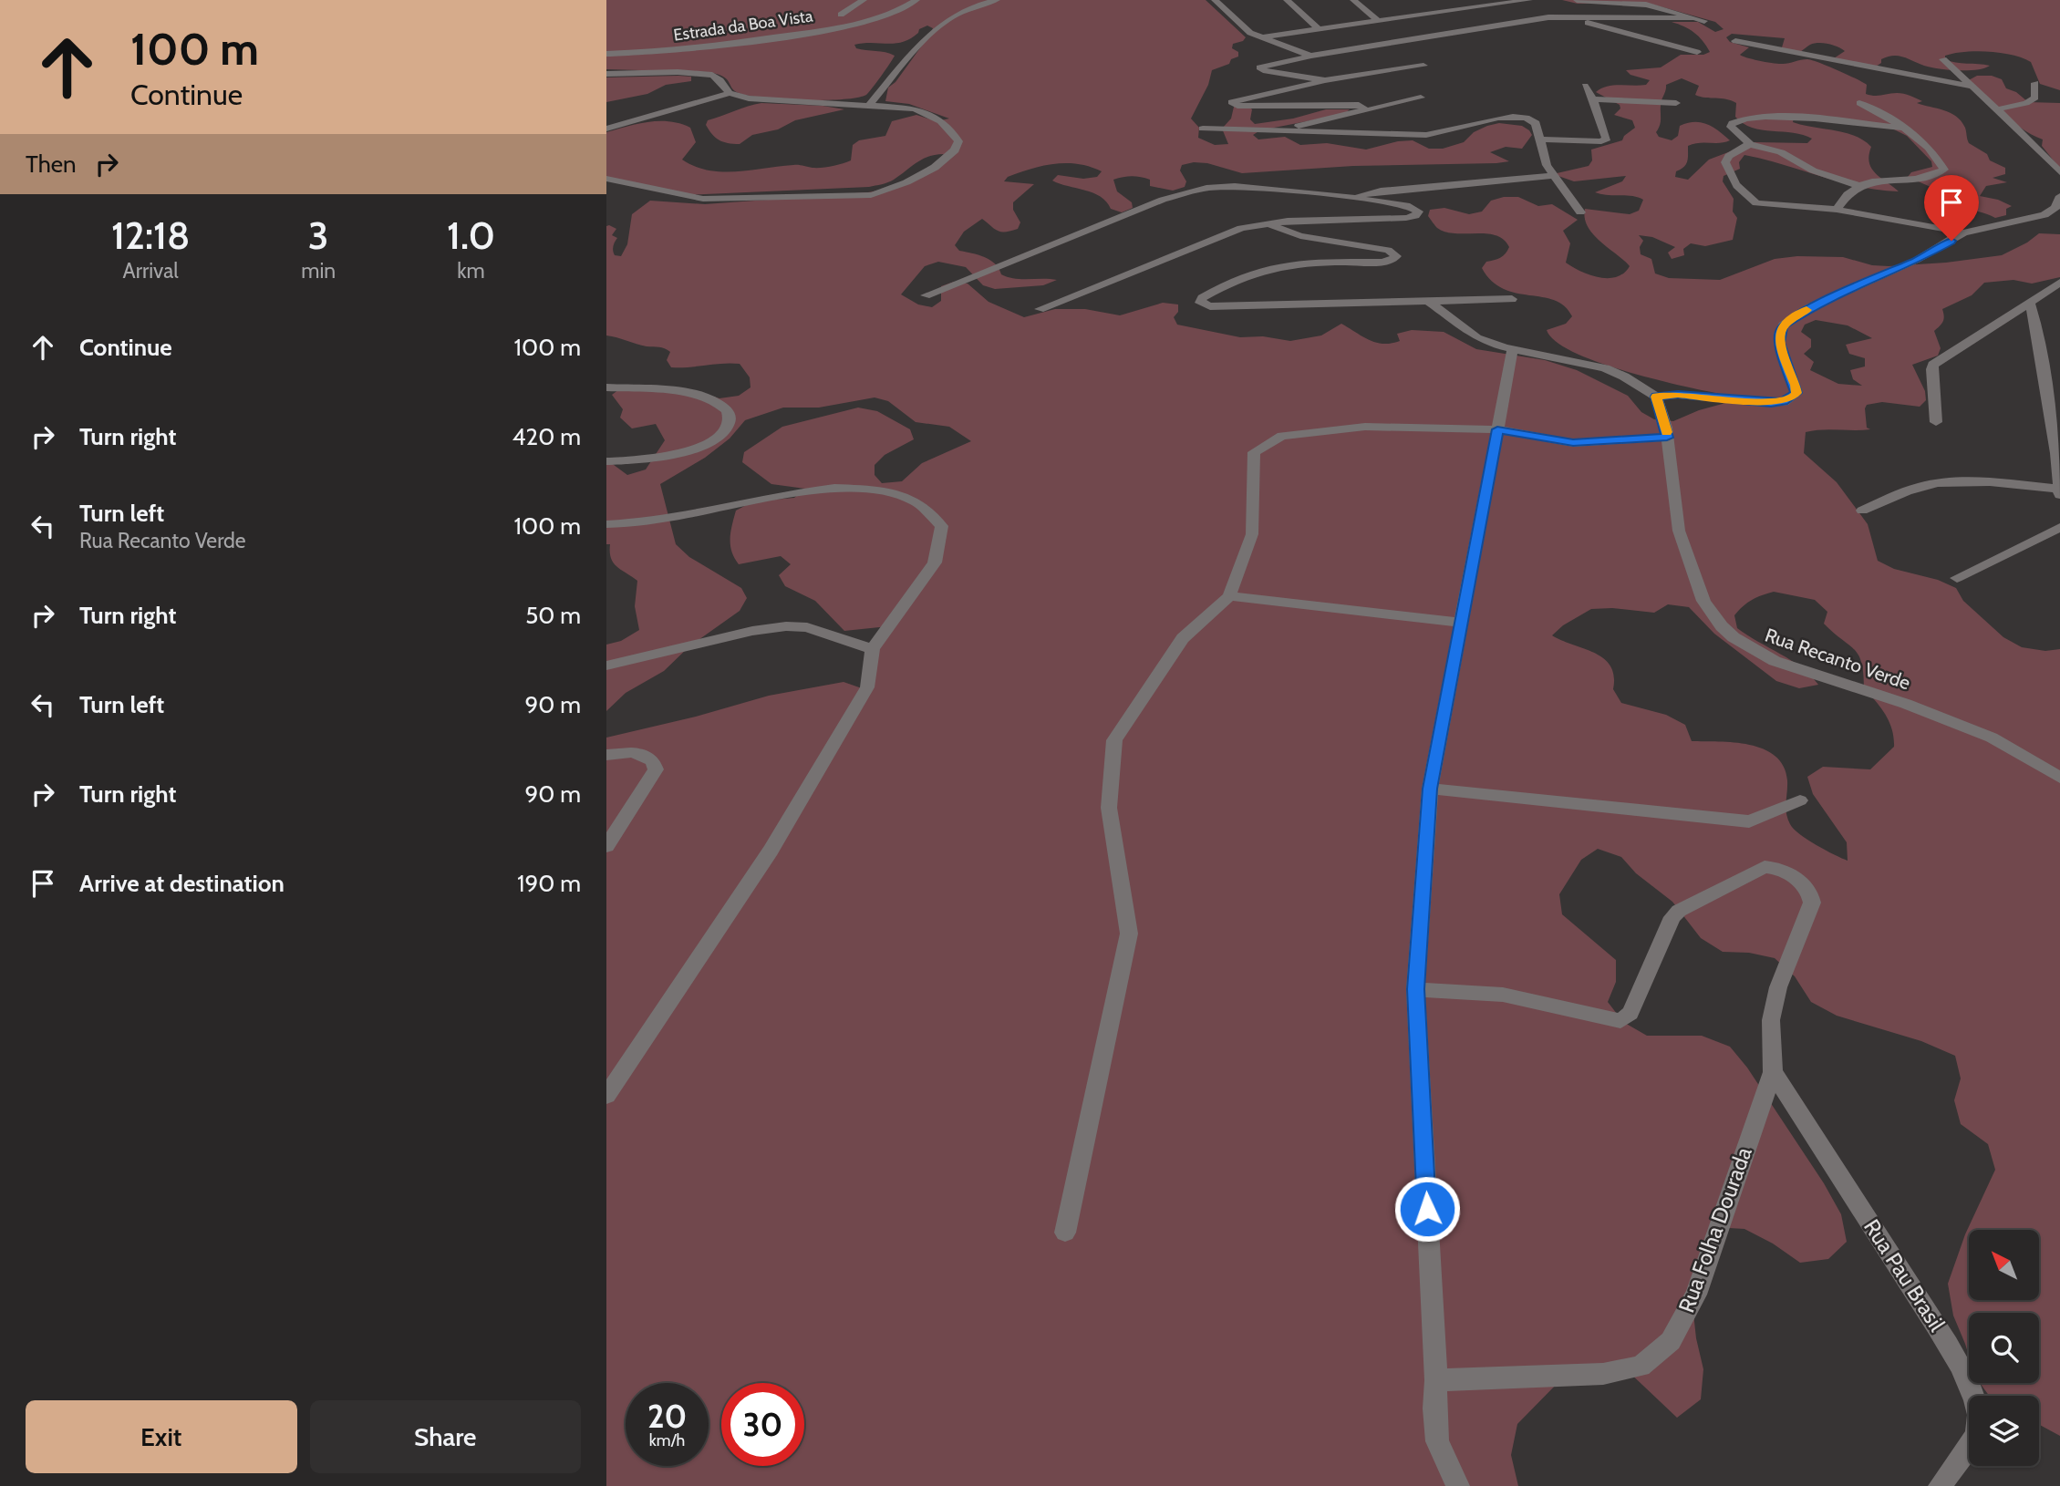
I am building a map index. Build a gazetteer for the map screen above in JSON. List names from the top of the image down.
{
  "streets": {
    "street": [
      "Estrada da Boa Vista",
      "Rua Recanto Verde",
      "Rua Folha Dourada",
      "Rua Pau Brasil"
    ]
  },
  "crossings": [
    ["Rua Folha Dourada", "Rua Pau Brasil"]
  ],
  "north": "top left",
  "page": {
    "turn": ["100 m", "Continue"],
    "then": "Then",
    "eta": [
      "12:18",
      "Arrival",
      "3",
      "min",
      "1.0",
      "km"
    ],
    "list": [
      {
        "name": "Continue",
        "value": "100 m"
      },
      {
        "name": "Turn right",
        "value": "420 m"
      },
      {
        "name": "Turn left",
        "note": "Rua Recanto Verde",
        "value": "100 m"
      },
      {
        "name": "Turn right",
        "value": "50 m"
      },
      {
        "name": "Turn left",
        "value": "90 m"
      },
      {
        "name": "Turn right",
        "value": "90 m"
      },
      {
        "name": "Arrive at destination",
        "value": "190 m"
      }
    ],
    "speed": "20 km/h",
    "limit": "30",
    "buttons": ["Exit", "Share"]
  }
}
